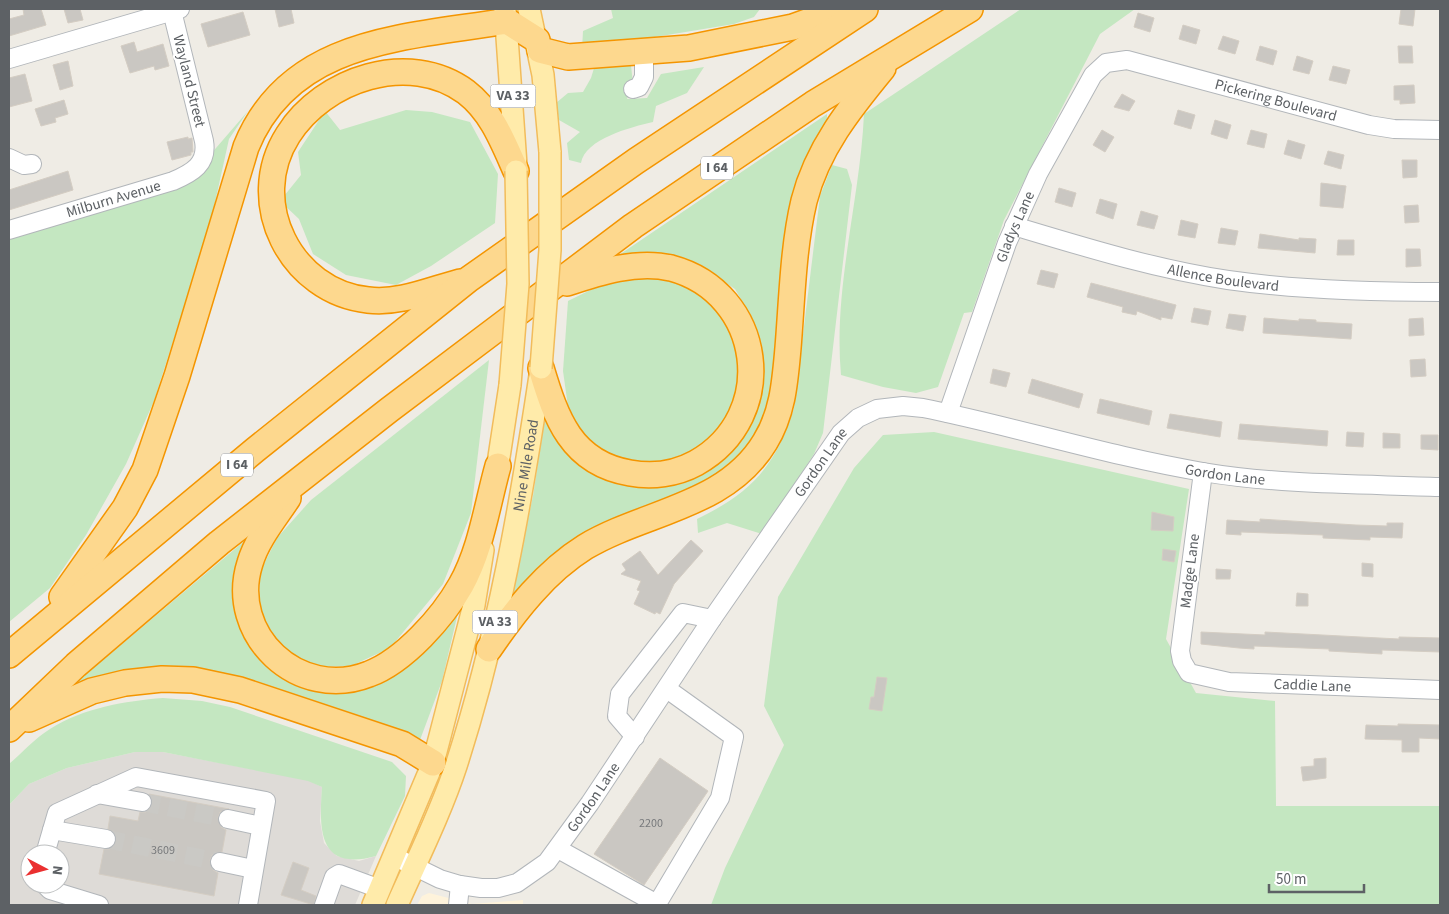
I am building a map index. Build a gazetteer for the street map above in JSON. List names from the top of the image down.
{
  "streets": {
    "highway": ["I 64"],
    "main road": ["VA 33", "Nine Mile Road"],
    "street": [
      "Wayland Street",
      "Pickering Boulevard",
      "Milburn Avenue",
      "Gladys Lane",
      "Allence Boulevard",
      "Gordon Lane",
      "Madge Lane",
      "Caddie Lane"
    ]
  },
  "crossings": [
    ["Wayland Street", "Milburn Avenue"],
    ["Pickering Boulevard", "Gladys Lane"],
    ["Gladys Lane", "Allence Boulevard"],
    ["Gladys Lane", "Gordon Lane"],
    ["Gordon Lane", "Nine Mile Road"],
    ["Gordon Lane", "Madge Lane"],
    ["Madge Lane", "Caddie Lane"]
  ],
  "house_numbers": ["2200", "3609"],
  "scale_bar": "50 m",
  "north": "right"
}
